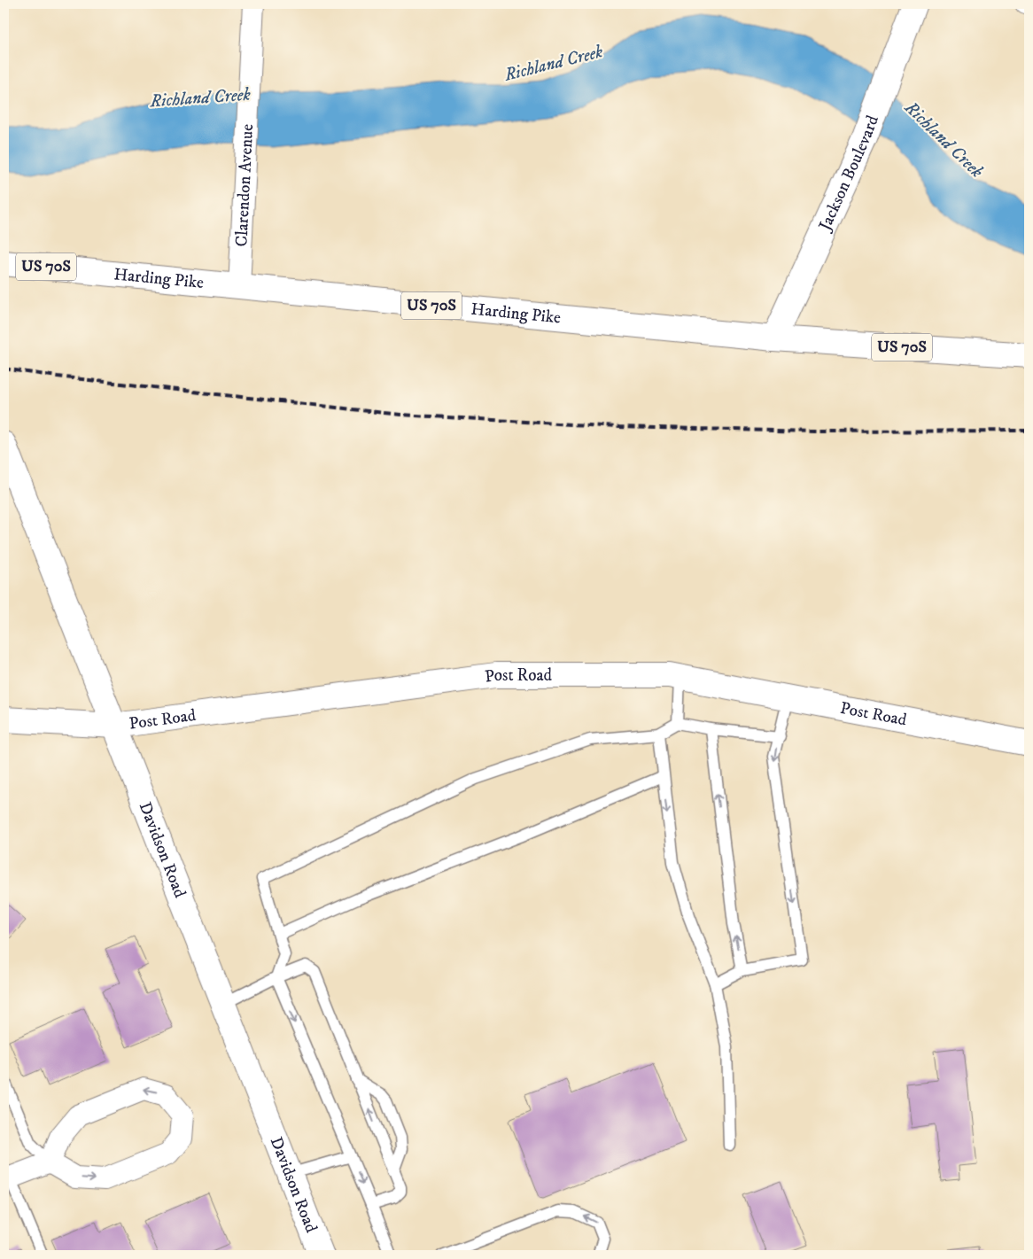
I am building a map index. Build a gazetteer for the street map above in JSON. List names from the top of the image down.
{
  "streets": {
    "street": [
      "Jackson Boulevard",
      "Clarendon Avenue",
      "US 70S",
      "Harding Pike",
      "Post Road",
      "Davidson Road"
    ]
  },
  "crossings": [
    ["Jackson Boulevard", "Harding Pike"],
    ["Clarendon Avenue", "Harding Pike"],
    ["Post Road", "Davidson Road"]
  ],
  "water": ["Richland Creek"]
}
